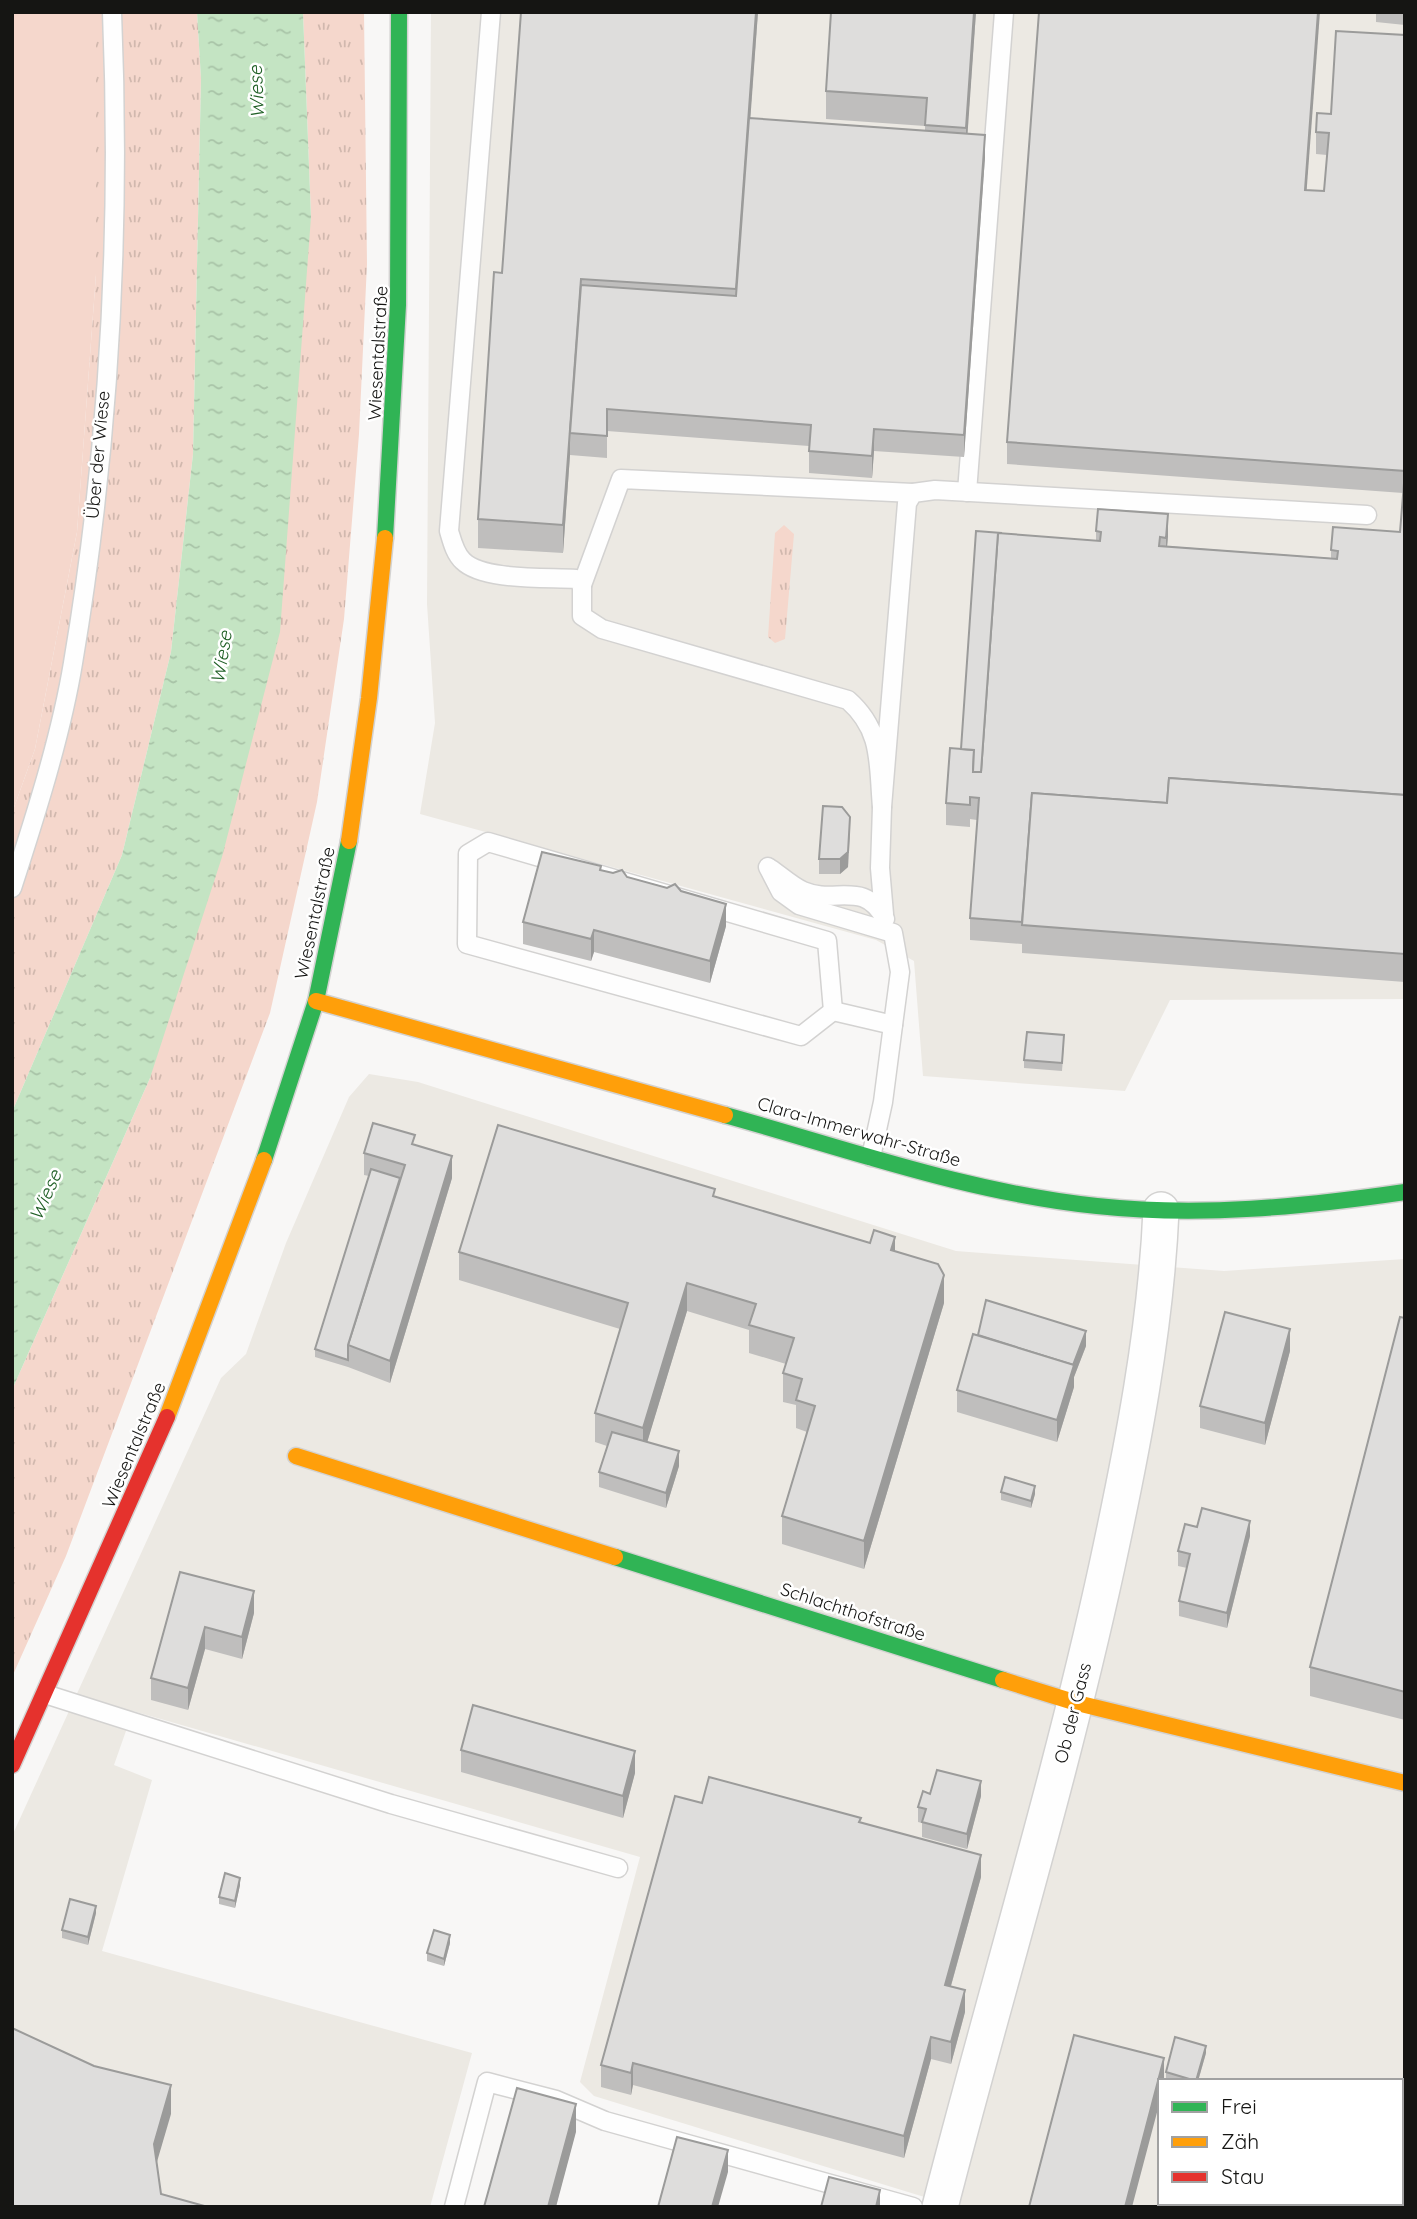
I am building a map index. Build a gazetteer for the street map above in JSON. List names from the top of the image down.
{
  "streets": {
    "street": [
      "Wiesentalstraße",
      "Clara-Immerwahr-Straße",
      "Schlachthofstraße",
      "Ob der Gass"
    ],
    "lane": ["Über der Wiese"]
  },
  "crossings": [
    ["Wiesentalstraße", "Clara-Immerwahr-Straße"],
    ["Clara-Immerwahr-Straße", "Ob der Gass"],
    ["Schlachthofstraße", "Ob der Gass"]
  ],
  "water": ["Wiese"],
  "legend": ["Frei", "Zäh", "Stau"]
}
